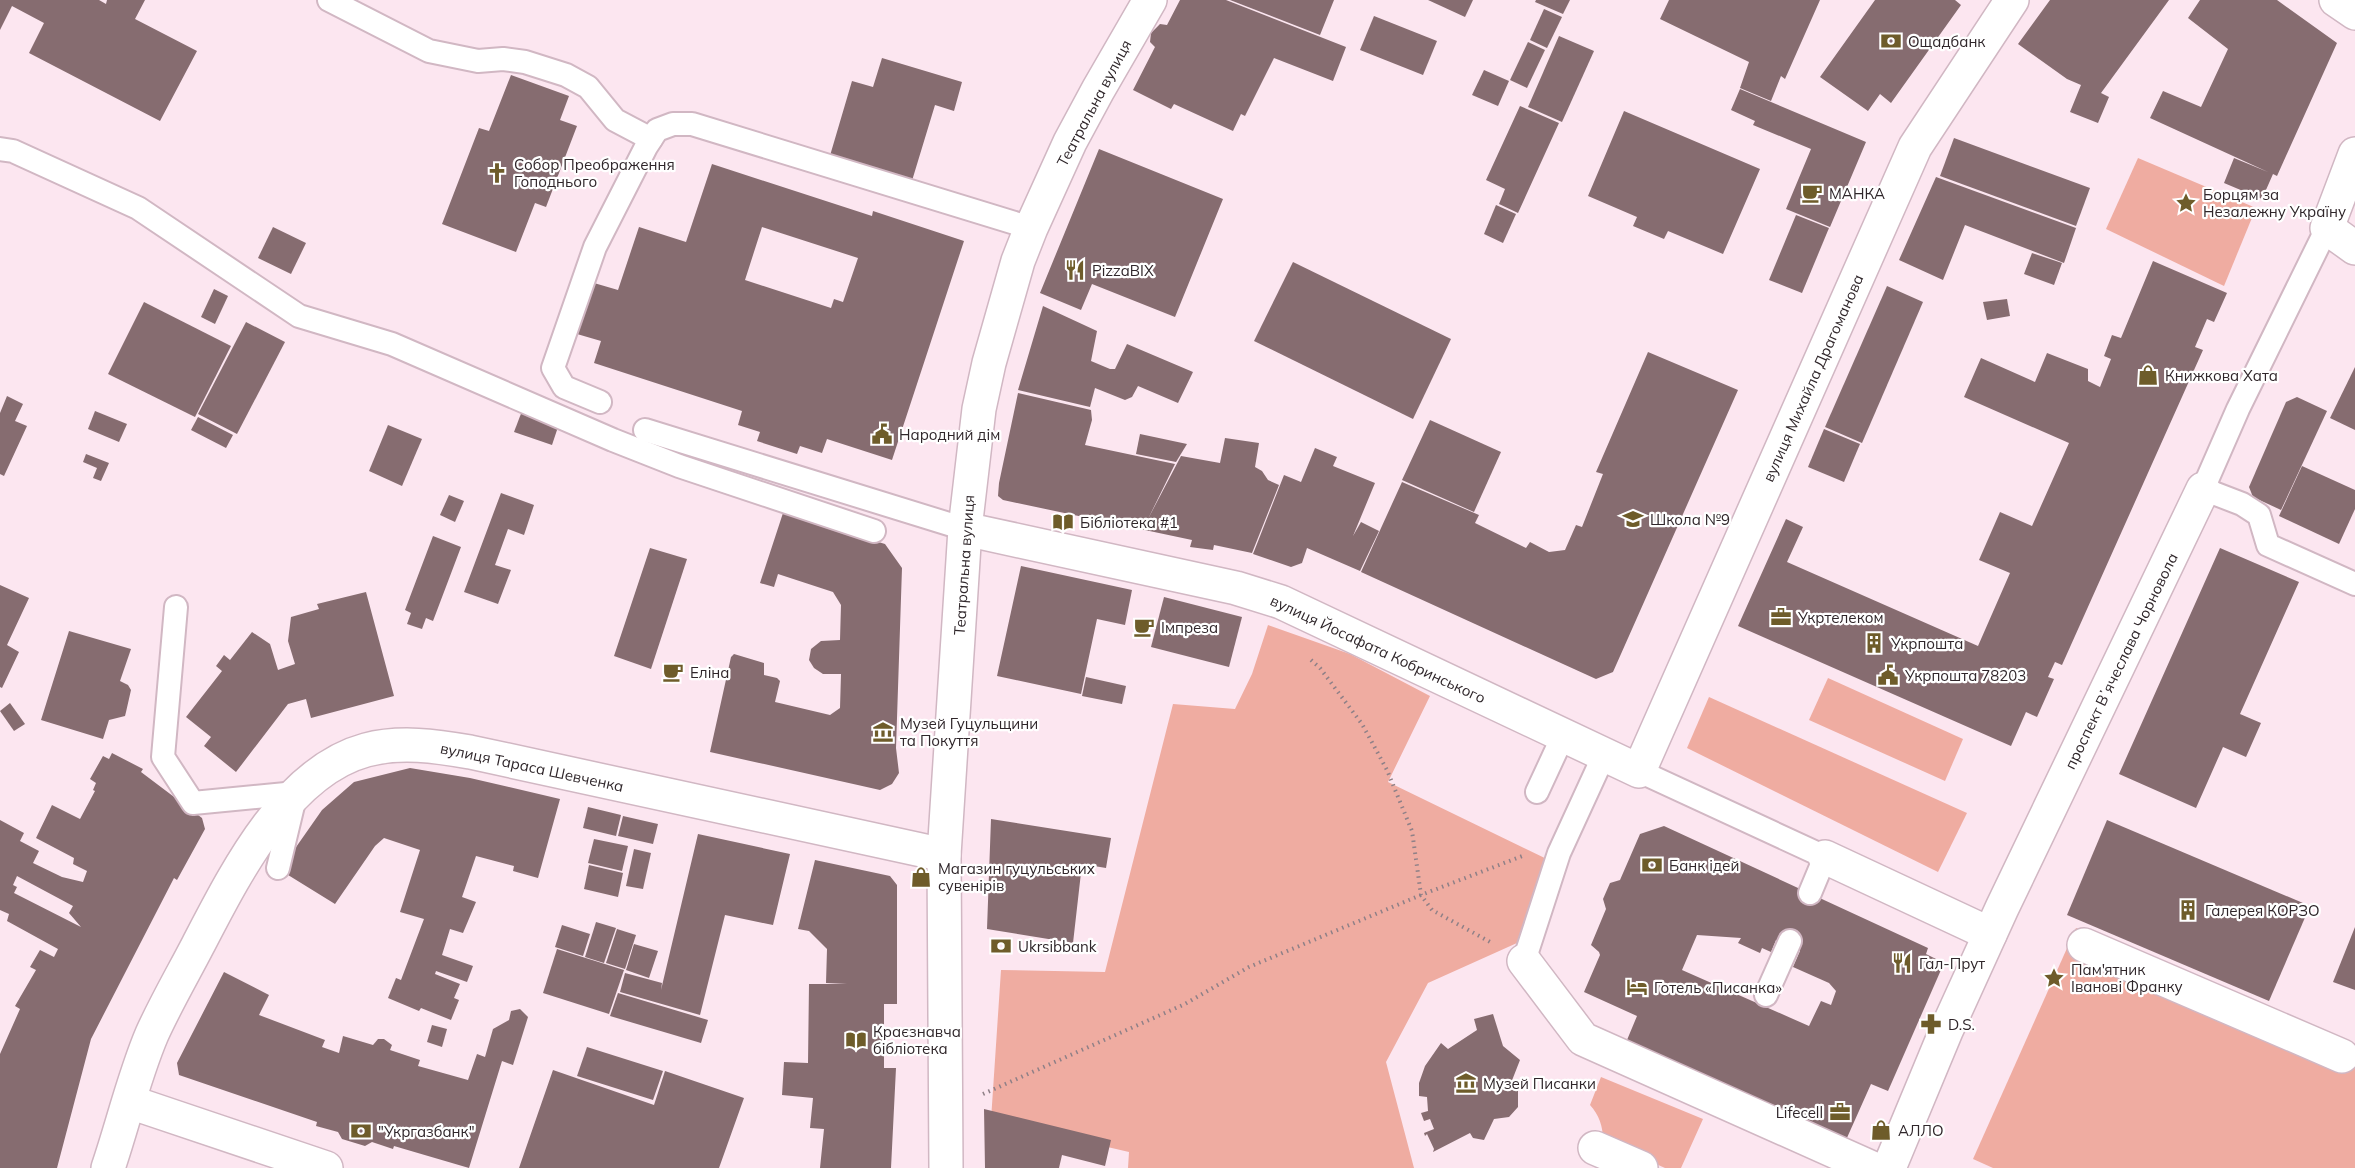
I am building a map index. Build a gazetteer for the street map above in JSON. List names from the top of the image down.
{
  "streets": {
    "street": [
      "Театральна вулиця",
      "вулиця Михайла Драгоманова",
      "вулиця Йосафата Кобринського",
      "проспект Вʼячеслава Чорновола",
      "вулиця Тараса Шевченка"
    ]
  },
  "crossings": [
    ["Театральна вулиця", "вулиця Йосафата Кобринського"],
    ["Театральна вулиця", "вулиця Тараса Шевченка"],
    ["вулиця Михайла Драгоманова", "вулиця Йосафата Кобринського"]
  ],
  "places": {
    "bank": [
      "Ощадбанк",
      "Банк ідей",
      "Ukrsibbank",
      "\"Укргазбанк\""
    ],
    "church": ["Собор Преображення Гоподнього"],
    "cafe": ["МАНКА", "Імпреза", "Еліна"],
    "place": ["Борцям за Незалежну Україну", "Пам'ятник Іванові Франку"],
    "restaurant": ["PizzaBIX", "Гал-Прут"],
    "shop": ["Книжкова Хата", "Магазин гуцульських сувенірів", "АЛЛО"],
    "public building": ["Народний дім", "Укрпошта 78203"],
    "school or university": ["Школа №9"],
    "library": ["Бібліотека #1", "Краєзнавча бібліотека"],
    "office": ["Укртелеком", "Lifecell"],
    "building": ["Укрпошта", "Галерея КОРЗО"],
    "museum": ["Музей Гуцульщини та Покуття", "Музей Писанки"],
    "hotel": ["Готель «Писанка»"],
    "pharmacy": ["D.S."]
  }
}
